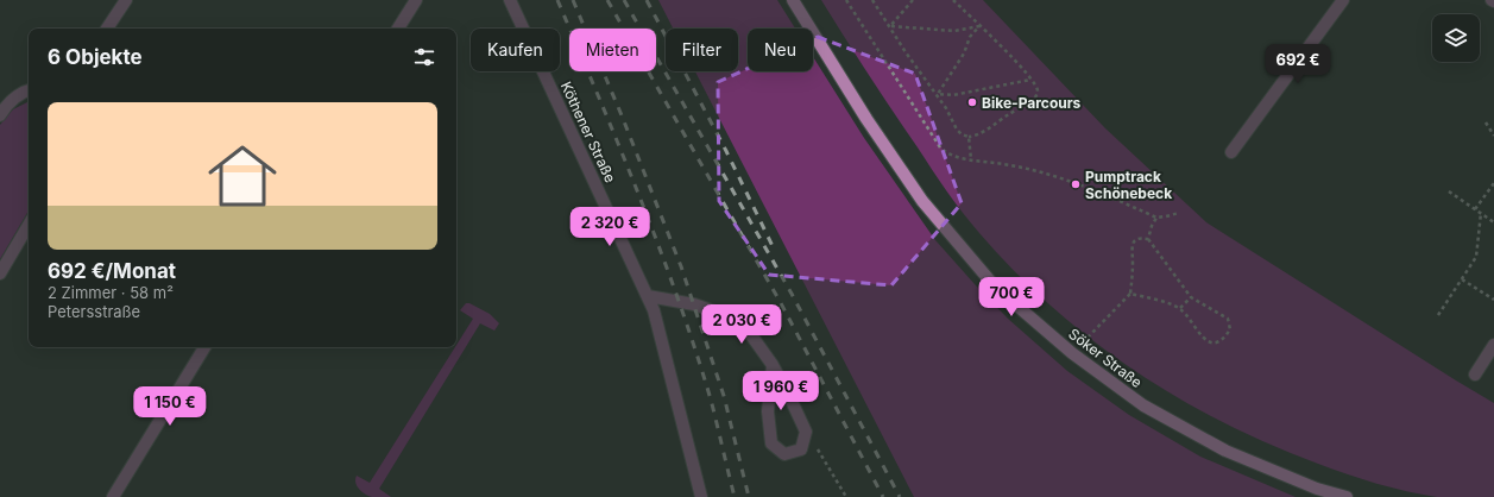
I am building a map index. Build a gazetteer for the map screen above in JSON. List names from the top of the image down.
{
  "streets": {
    "street": ["Köthener Straße", "Söker Straße"]
  },
  "places": ["Bike-Parcours", "Pumptrack Schönebeck"],
  "page": {
    "chip": [
      "Kaufen",
      "Mieten",
      "Filter",
      "Neu"
    ],
    "heading": "6 Objekte",
    "price": [
      "692 €",
      "2 320 €",
      "700 €",
      "2 030 €",
      "1 960 €",
      "1 150 €"
    ],
    "list": [
      {
        "name": "692 €/Monat",
        "note": "2 Zimmer · 58 m² · Petersstraße"
      }
    ]
  }
}
